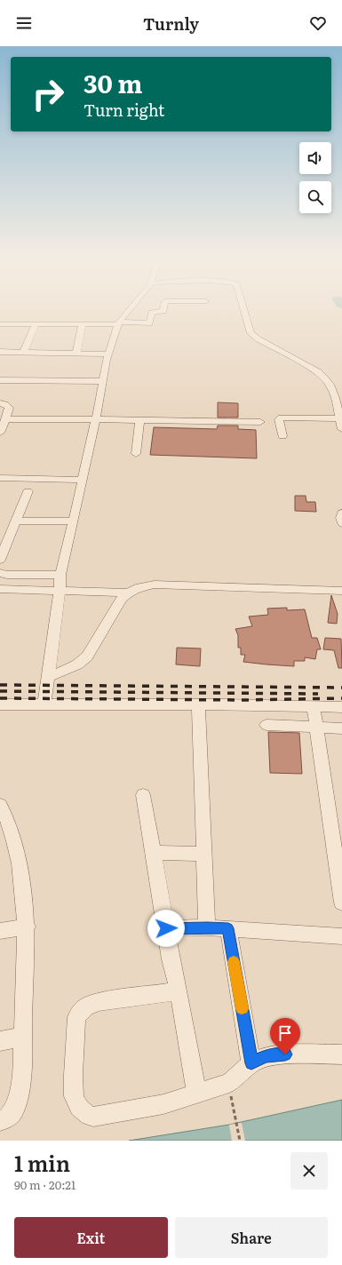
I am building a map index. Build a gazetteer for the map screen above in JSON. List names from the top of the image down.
{
  "page": {
    "header": "Turnly",
    "turn": ["30 m", "Turn right"],
    "heading": ["1 min", "90 m · 20:21"],
    "buttons": ["Exit", "Share"]
  }
}
